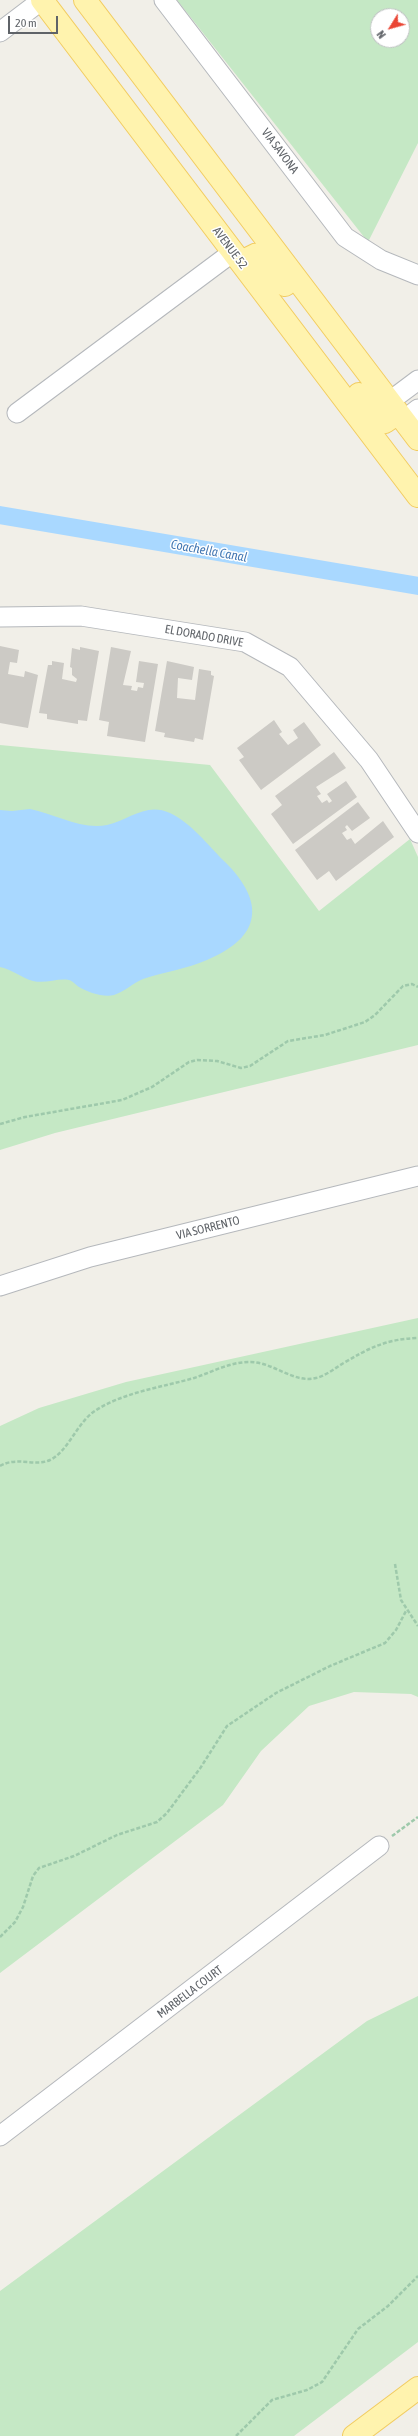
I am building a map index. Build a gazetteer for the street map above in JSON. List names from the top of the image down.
{
  "streets": {
    "main road": ["AVENUE 52"],
    "street": [
      "VIA SAVONA",
      "EL DORADO DRIVE",
      "VIA SORRENTO",
      "MARBELLA COURT"
    ]
  },
  "water": ["Coachella Canal"],
  "scale_bar": "20 m",
  "north": "bottom left"
}
